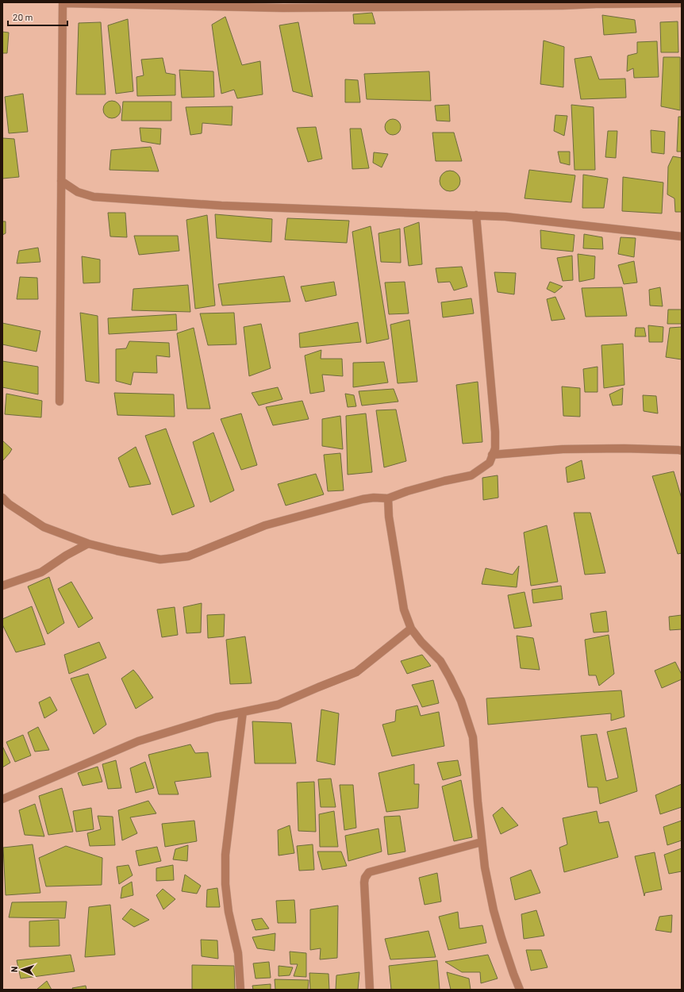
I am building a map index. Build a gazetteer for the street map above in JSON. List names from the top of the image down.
{
  "scale_bar": "20 m",
  "north": "left"
}
